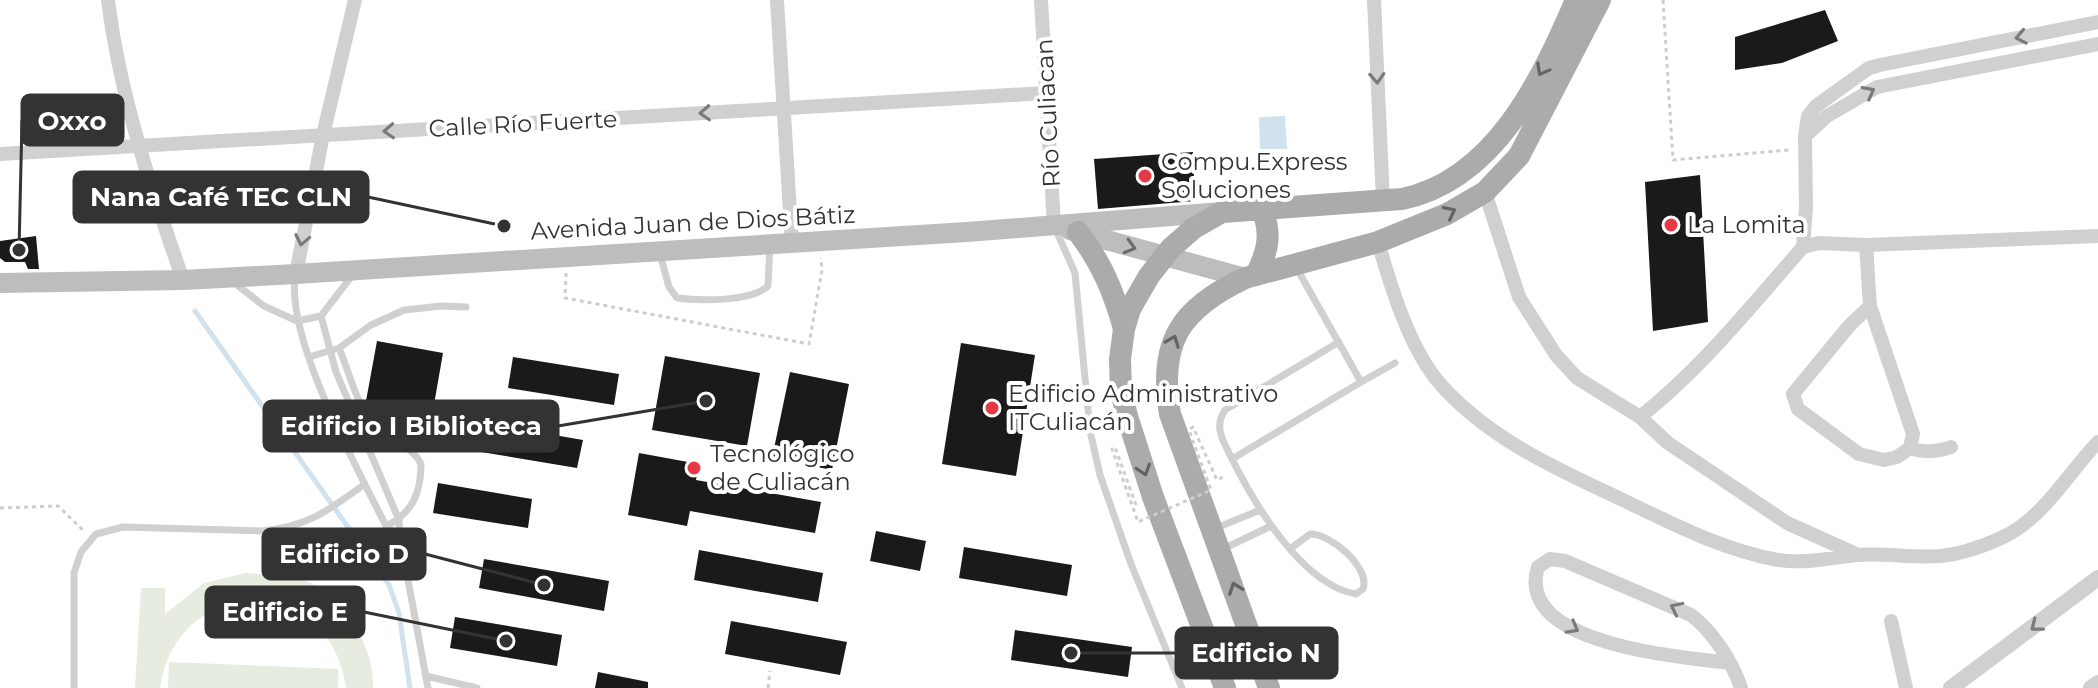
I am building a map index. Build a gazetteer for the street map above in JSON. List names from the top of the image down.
{
  "streets": {
    "main road": ["Avenida Juan de Dios Bátiz"],
    "street": ["Río Culiacan", "Calle Río Fuerte"]
  },
  "crossings": [
    ["Río Culiacan", "Calle Río Fuerte"],
    ["Río Culiacan", "Avenida Juan de Dios Bátiz"]
  ],
  "one_way": ["Calle Río Fuerte"],
  "places": [
    "Compu.Express Soluciones",
    "La Lomita",
    "Nana Café TEC CLN",
    "Oxxo",
    "Edificio I Biblioteca",
    "Edificio Administrativo ITCuliacán",
    "Tecnológico de Culiacán",
    "Edificio D",
    "Edificio E",
    "Edificio N"
  ]
}
